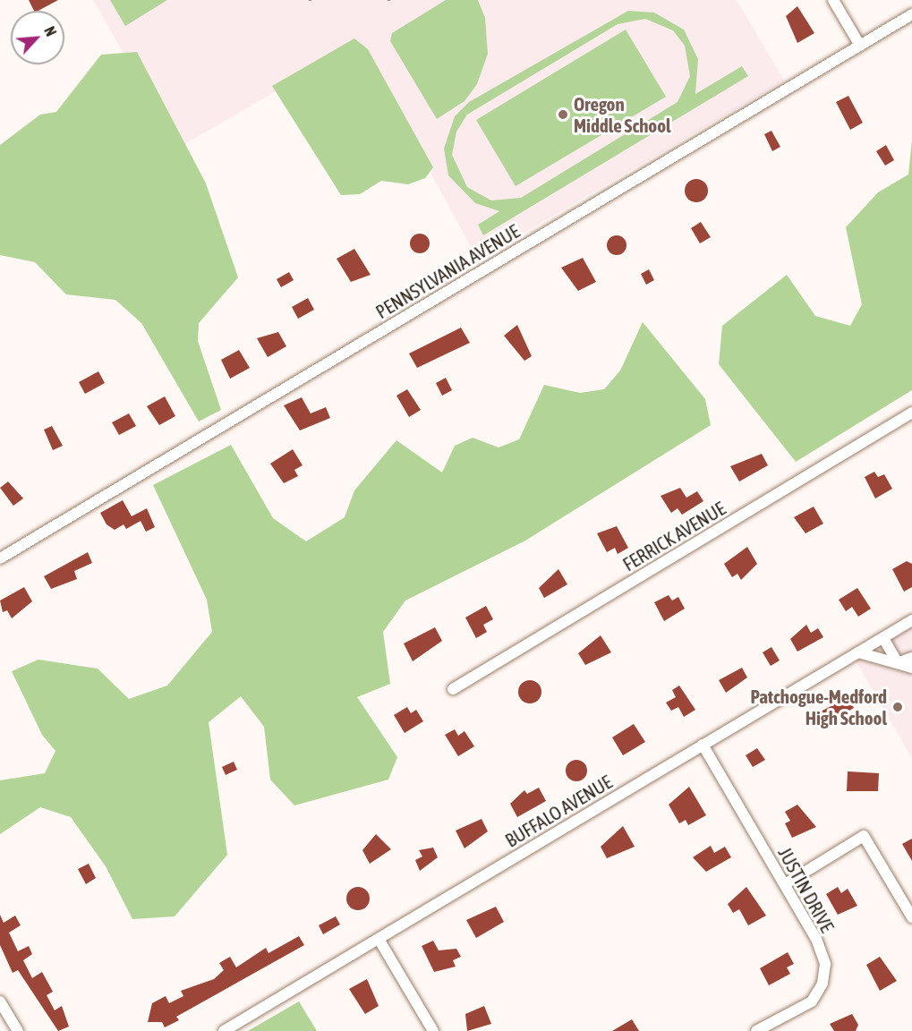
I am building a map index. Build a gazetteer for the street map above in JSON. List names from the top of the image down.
{
  "streets": {
    "street": [
      "PENNSYLVANIA AVENUE",
      "FERRICK AVENUE",
      "BUFFALO AVENUE",
      "JUSTIN DRIVE"
    ]
  },
  "crossings": [
    ["BUFFALO AVENUE", "JUSTIN DRIVE"]
  ],
  "places": ["Oregon Middle School", "Patchogue-Medford High School"],
  "north": "top right"
}
